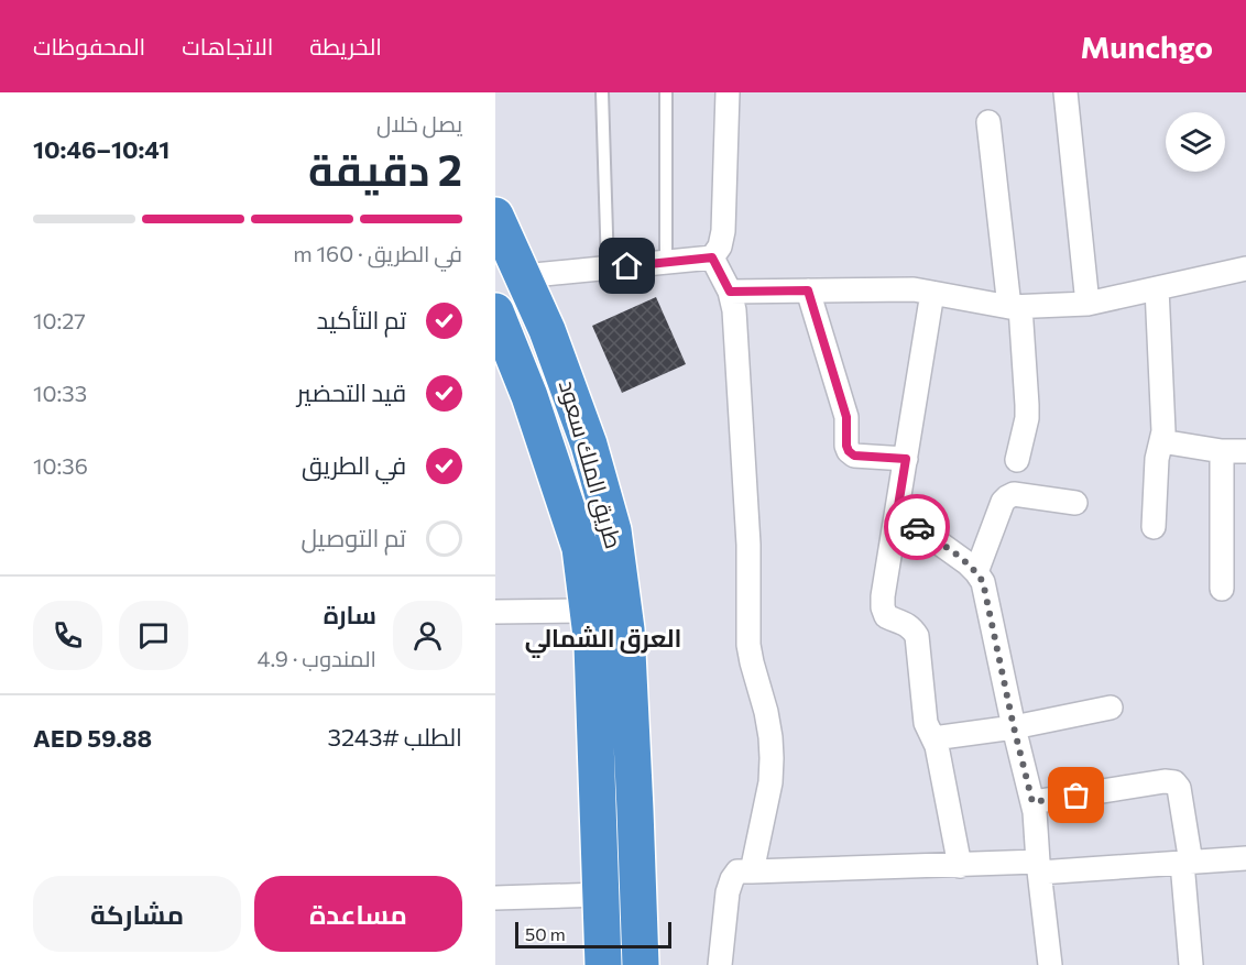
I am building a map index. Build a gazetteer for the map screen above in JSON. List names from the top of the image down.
{
  "streets": {
    "highway": ["طريق الملك سعود"]
  },
  "districts": ["العرق الشمالي"],
  "scale_bar": "50 m",
  "page": {
    "header": "Munchgo",
    "nav": ["الخريطة", "الاتجاهات", "المحفوظات"],
    "heading": ["2 دقيقة", "يصل خلال", "10:41–10:46"],
    "panel": [
      "سارة",
      "المندوب · 4.9",
      "الطلب #3243",
      "AED 59.88"
    ],
    "bar": "في الطريق · 160 m",
    "list": [
      ["تم التأكيد", "10:27"],
      ["قيد التحضير", "10:33"],
      ["في الطريق", "10:36"],
      "تم التوصيل"
    ],
    "buttons": ["مساعدة", "مشاركة"],
    "scale": "50 m"
  }
}
